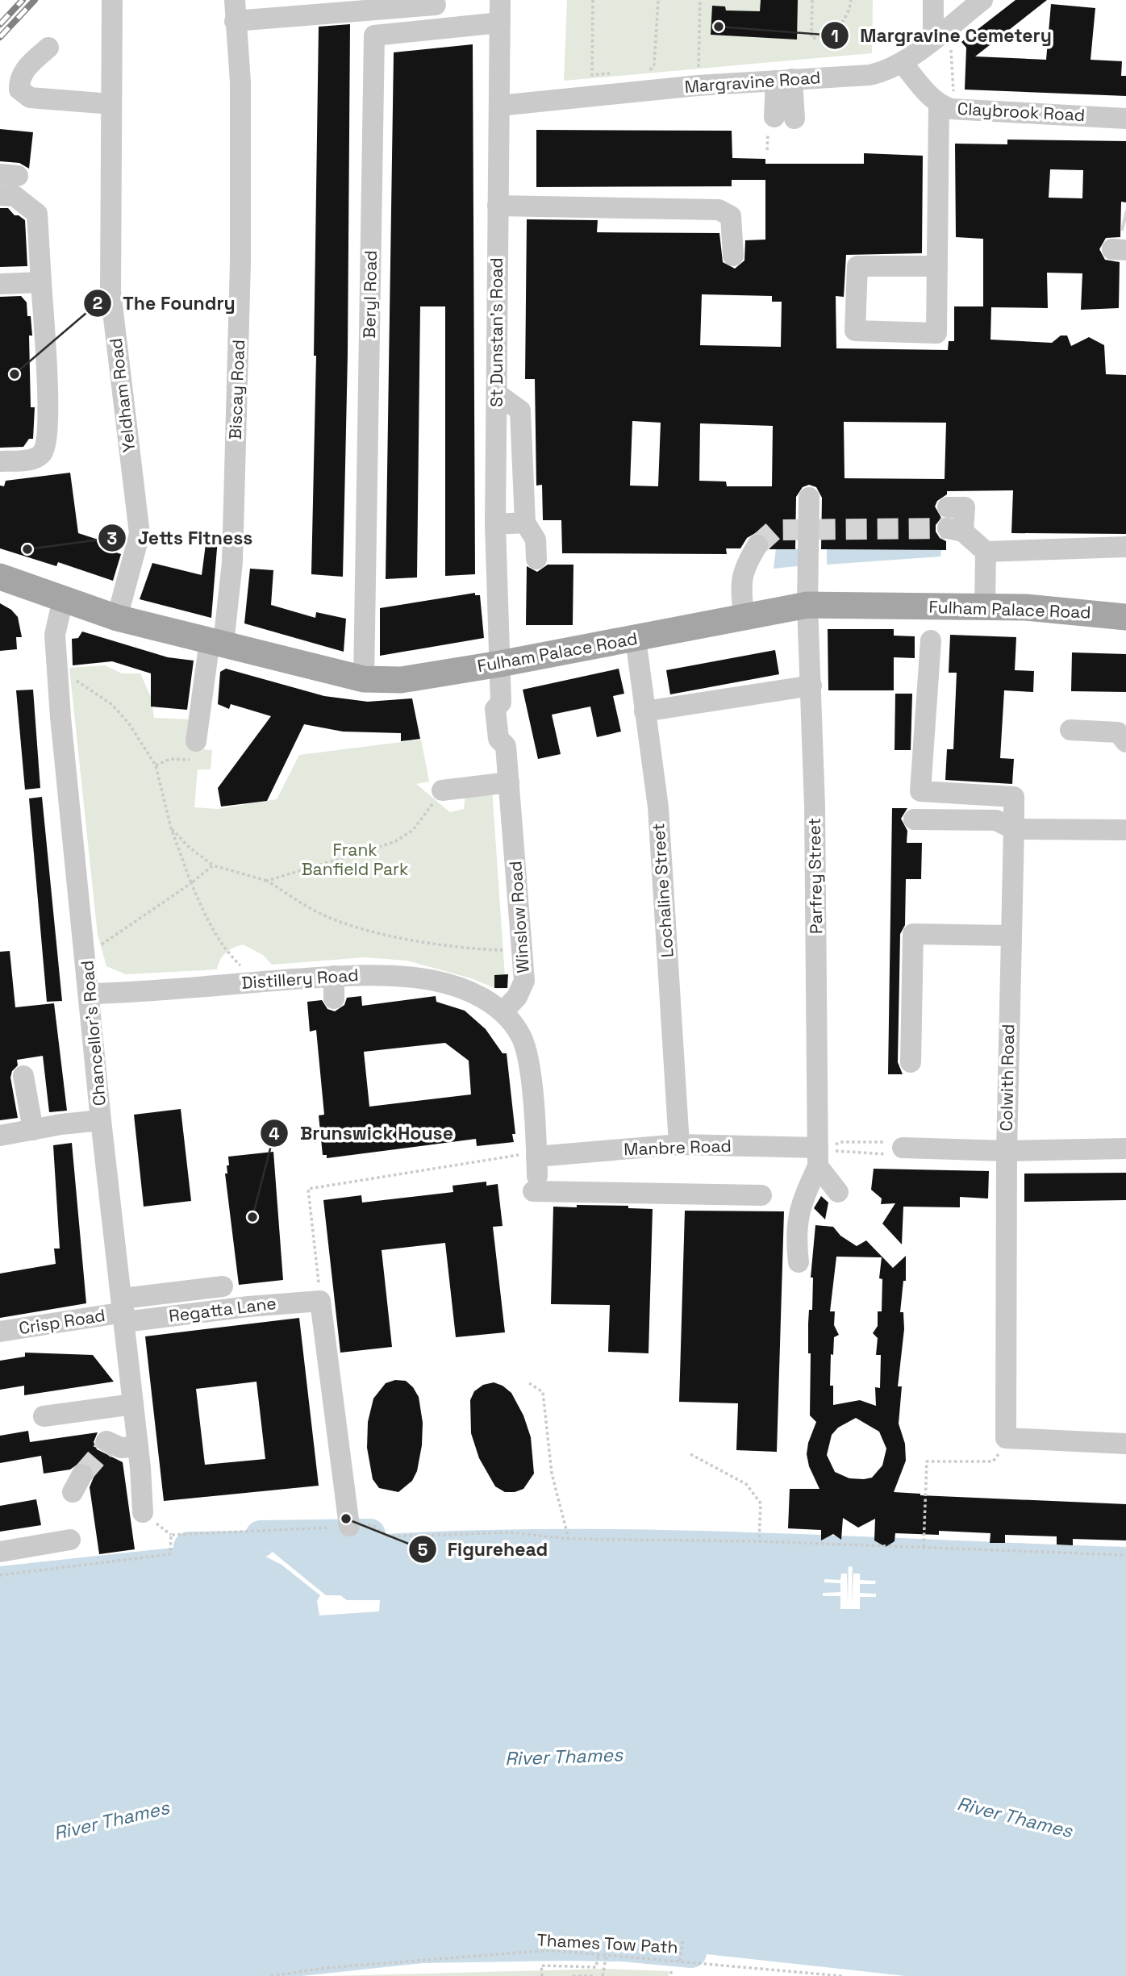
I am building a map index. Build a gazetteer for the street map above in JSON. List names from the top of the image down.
{
  "streets": {
    "main road": ["Fulham Palace Road"],
    "street": [
      "Margravine Road",
      "Claybrook Road",
      "Beryl Road",
      "St Dunstan's Road",
      "Biscay Road",
      "Yeldham Road",
      "Parfrey Street",
      "Lochaline Street",
      "Winslow Road",
      "Distillery Road",
      "Chancellor's Road",
      "Colwith Road",
      "Manbre Road",
      "Regatta Lane",
      "Crisp Road"
    ],
    "path": ["Thames Tow Path"]
  },
  "crossings": [
    ["Margravine Road", "Claybrook Road"],
    ["Margravine Road", "St Dunstan's Road"],
    ["Beryl Road", "St Dunstan's Road"],
    ["Beryl Road", "Fulham Palace Road"],
    ["St Dunstan's Road", "Fulham Palace Road"],
    ["St Dunstan's Road", "Winslow Road"],
    ["Biscay Road", "Fulham Palace Road"],
    ["Yeldham Road", "Fulham Palace Road"],
    ["Fulham Palace Road", "Parfrey Street"],
    ["Fulham Palace Road", "Lochaline Street"],
    ["Fulham Palace Road", "Winslow Road"],
    ["Fulham Palace Road", "Chancellor's Road"],
    ["Parfrey Street", "Manbre Road"],
    ["Lochaline Street", "Manbre Road"],
    ["Winslow Road", "Distillery Road"],
    ["Distillery Road", "Chancellor's Road"],
    ["Chancellor's Road", "Regatta Lane"],
    ["Chancellor's Road", "Crisp Road"],
    ["Regatta Lane", "Crisp Road"]
  ],
  "water": ["River Thames"],
  "parks": ["Frank Banfield Park"],
  "places": [
    "Margravine Cemetery",
    "The Foundry",
    "Jetts Fitness",
    "Brunswick House",
    "Figurehead"
  ]
}
